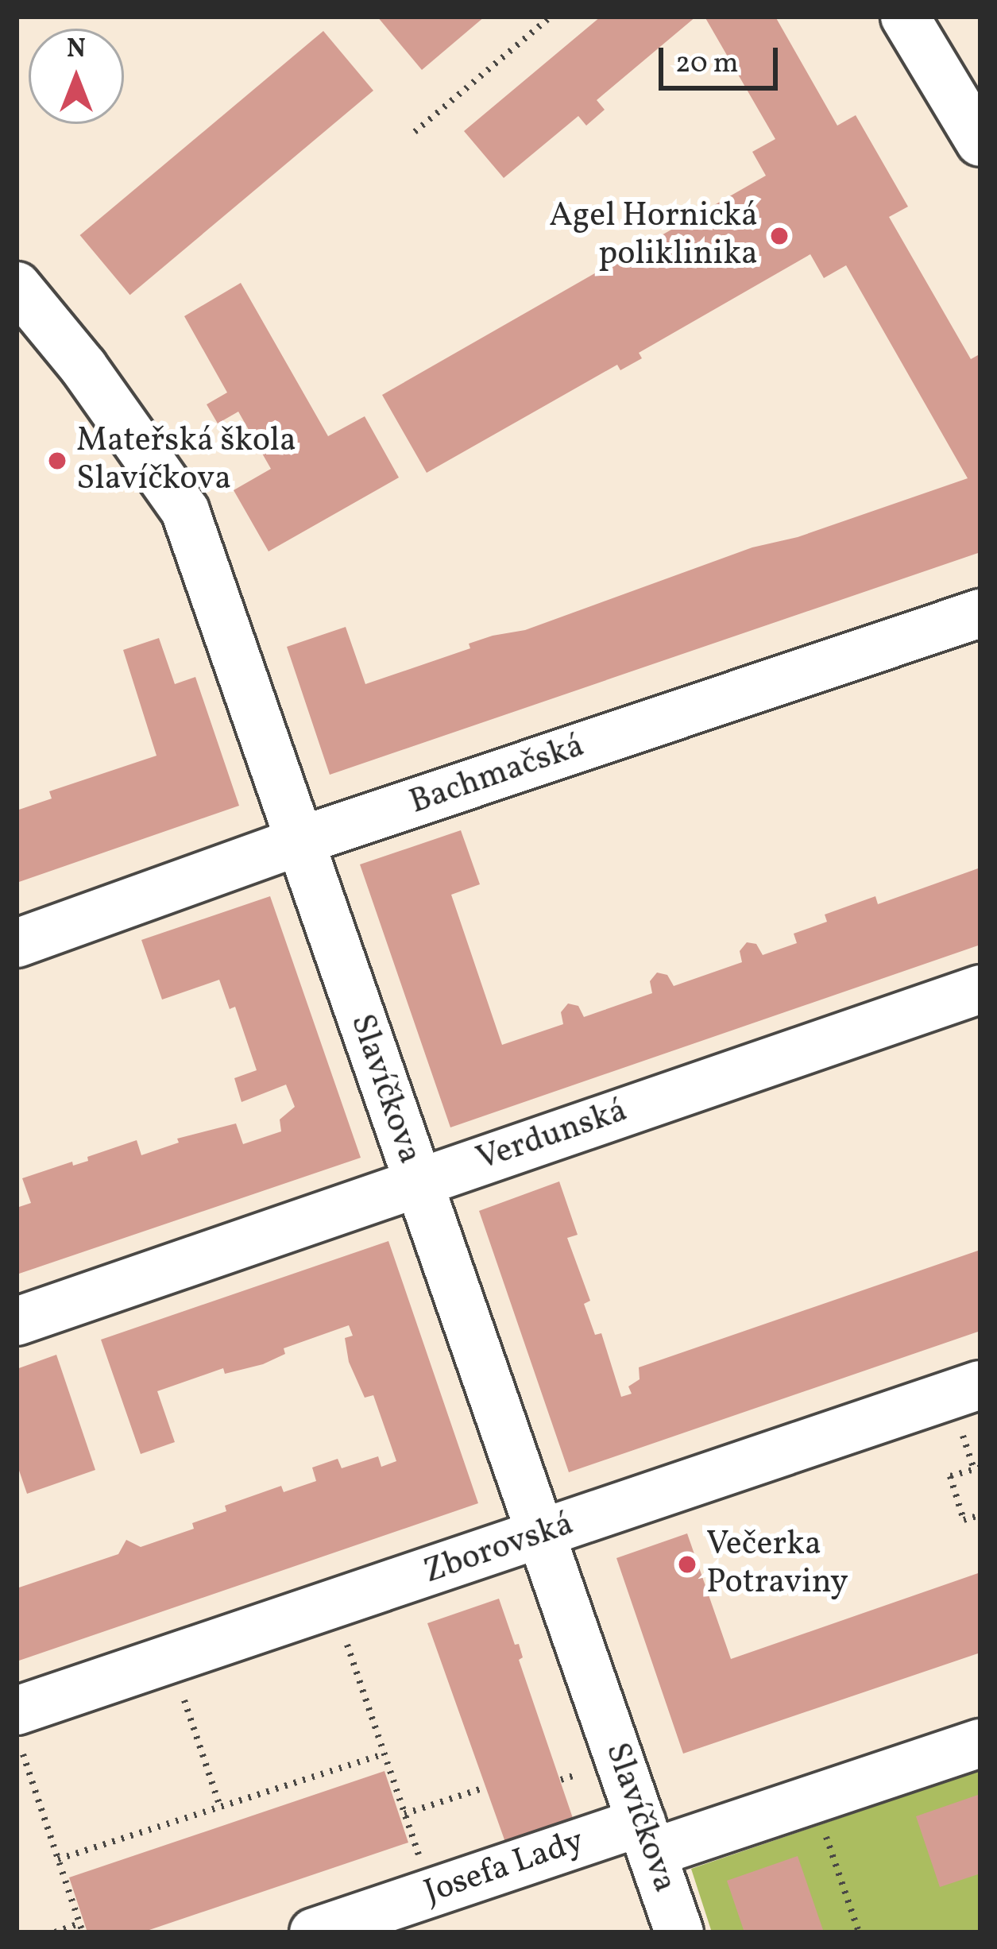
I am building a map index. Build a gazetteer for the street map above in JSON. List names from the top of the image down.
{
  "streets": {
    "street": [
      "Bachmačská",
      "Slavíčkova",
      "Verdunská",
      "Zborovská",
      "Josefa Lady"
    ]
  },
  "crossings": [
    ["Bachmačská", "Slavíčkova"],
    ["Slavíčkova", "Verdunská"],
    ["Slavíčkova", "Zborovská"],
    ["Slavíčkova", "Josefa Lady"]
  ],
  "places": ["Agel Hornická poliklinika", "Mateřská škola Slavíčkova", "Večerka Potraviny"],
  "scale_bar": "20 m",
  "north": "top"
}
